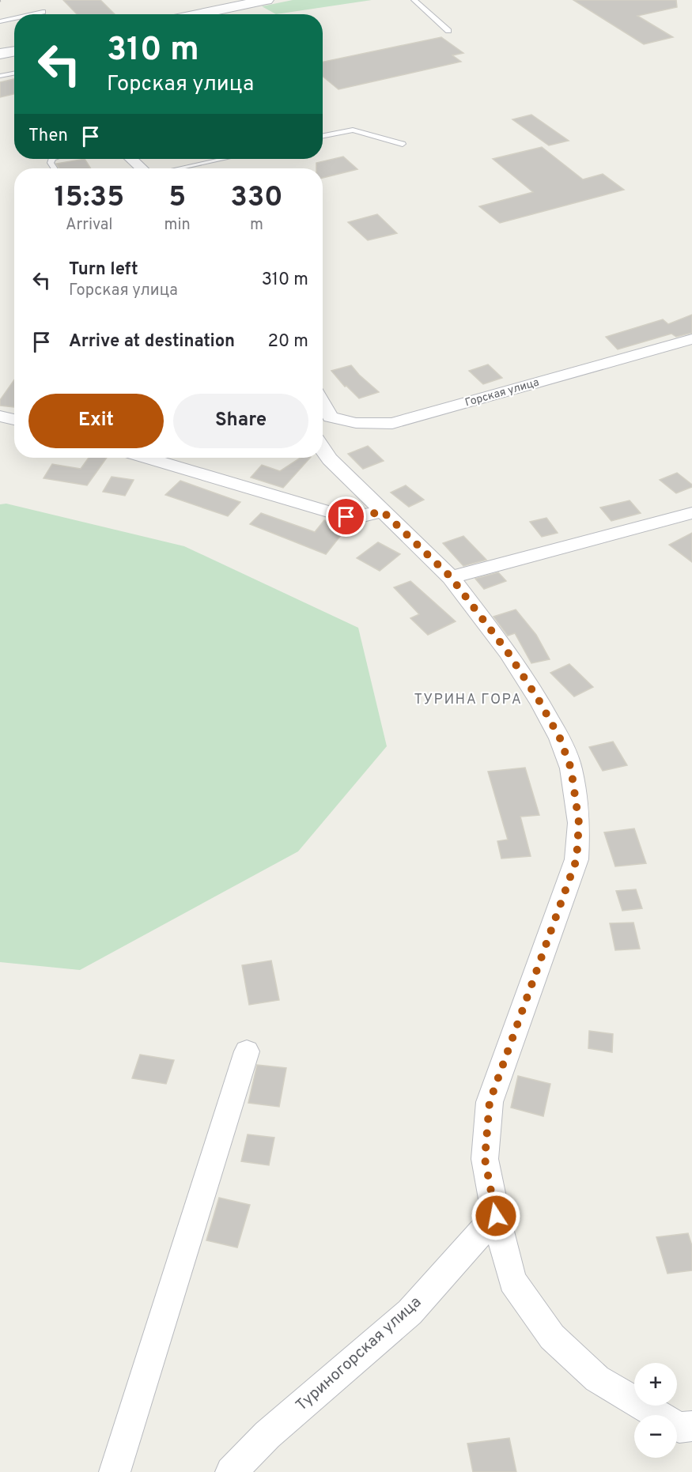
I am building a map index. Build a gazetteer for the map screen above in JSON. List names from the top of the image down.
{
  "streets": {
    "street": ["Горская улица", "Туриногорская улица"]
  },
  "districts": ["ТУРИНА ГОРА"],
  "page": {
    "turn": ["310 m", "Горская улица"],
    "then": "Then",
    "eta": [
      "15:35",
      "Arrival",
      "5",
      "min",
      "330",
      "m"
    ],
    "list": [
      {
        "name": "Turn left",
        "note": "Горская улица",
        "value": "310 m"
      },
      {
        "name": "Arrive at destination",
        "value": "20 m"
      }
    ],
    "buttons": ["Exit", "Share"],
    "map_buttons": ["+", "−"]
  }
}
